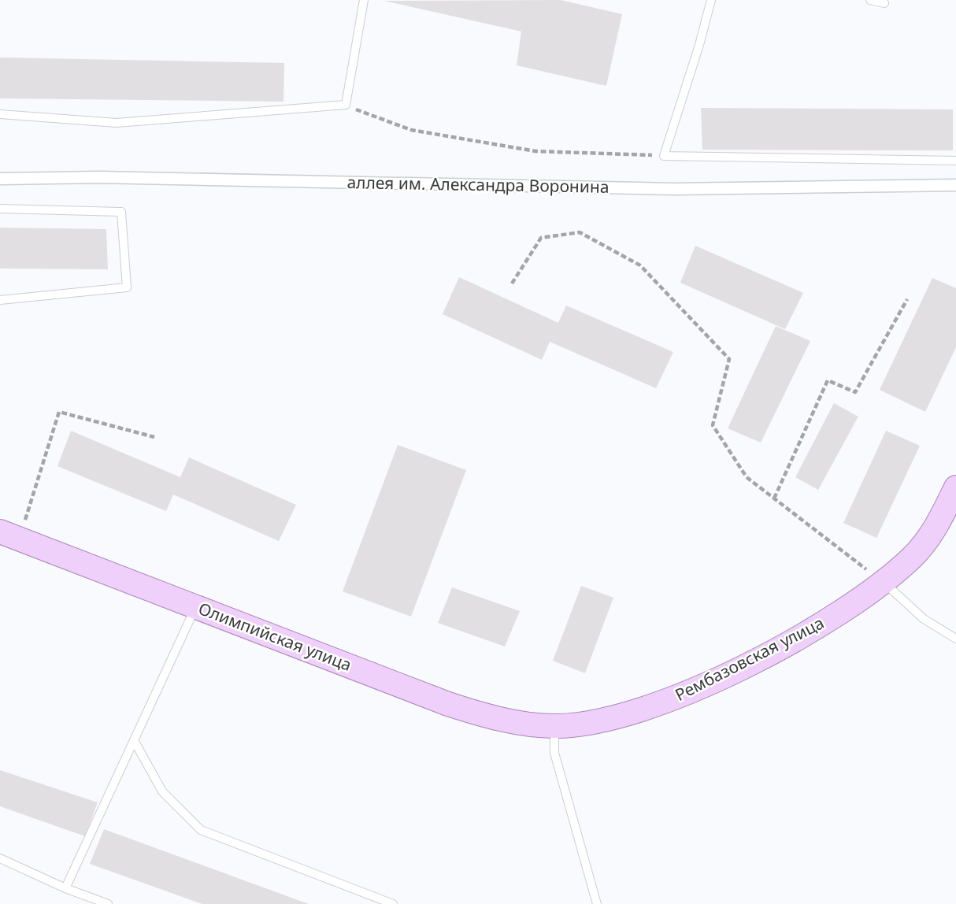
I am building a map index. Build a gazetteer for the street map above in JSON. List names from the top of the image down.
{
  "streets": {
    "main road": ["Олимпийская улица", "Рембазовская улица"],
    "street": ["аллея им. Александра Воронина"]
  },
  "crossings": [
    ["Олимпийская улица", "Рембазовская улица"]
  ]
}
